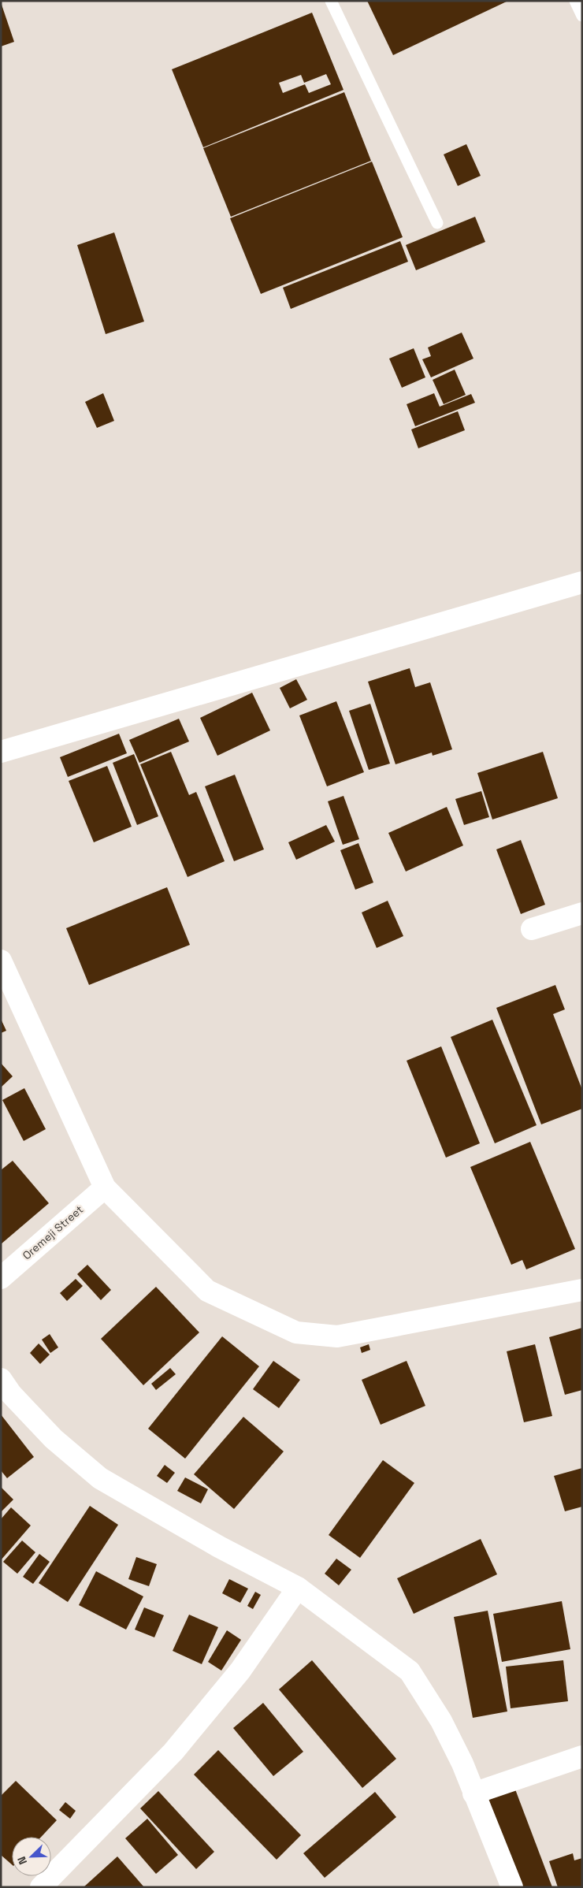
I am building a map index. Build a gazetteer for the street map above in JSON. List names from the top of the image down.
{
  "streets": {
    "street": ["Oremeji Street"]
  },
  "north": "bottom left"
}
